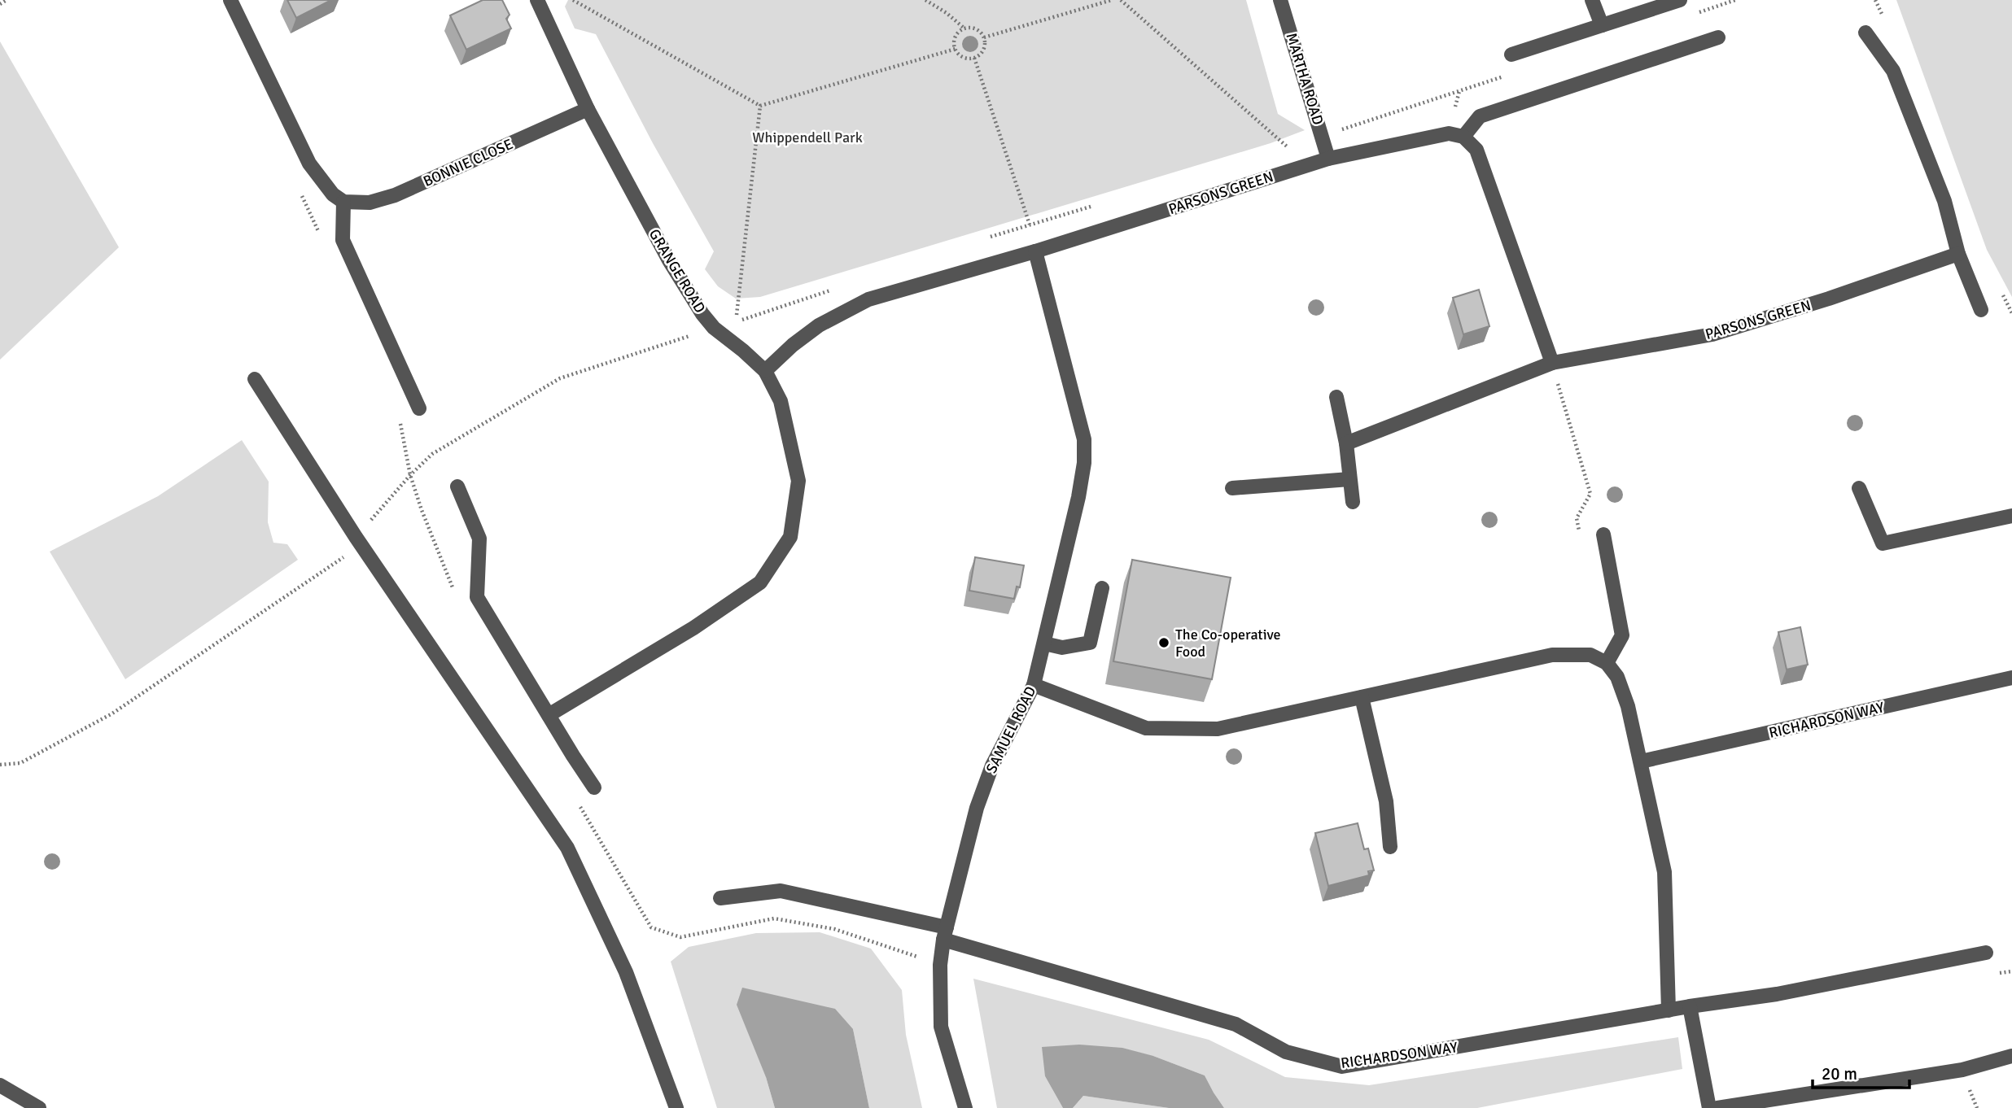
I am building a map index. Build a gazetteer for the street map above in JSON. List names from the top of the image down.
{
  "streets": {
    "street": [
      "MARTHA ROAD",
      "BONNIE CLOSE",
      "PARSONS GREEN",
      "GRANGE ROAD",
      "RICHARDSON WAY",
      "SAMUEL ROAD"
    ]
  },
  "crossings": [
    ["MARTHA ROAD", "PARSONS GREEN"],
    ["BONNIE CLOSE", "GRANGE ROAD"],
    ["PARSONS GREEN", "GRANGE ROAD"],
    ["PARSONS GREEN", "SAMUEL ROAD"],
    ["RICHARDSON WAY", "SAMUEL ROAD"]
  ],
  "parks": ["Whippendell Park"],
  "places": ["The Co-operative Food"],
  "scale_bar": "20 m"
}
